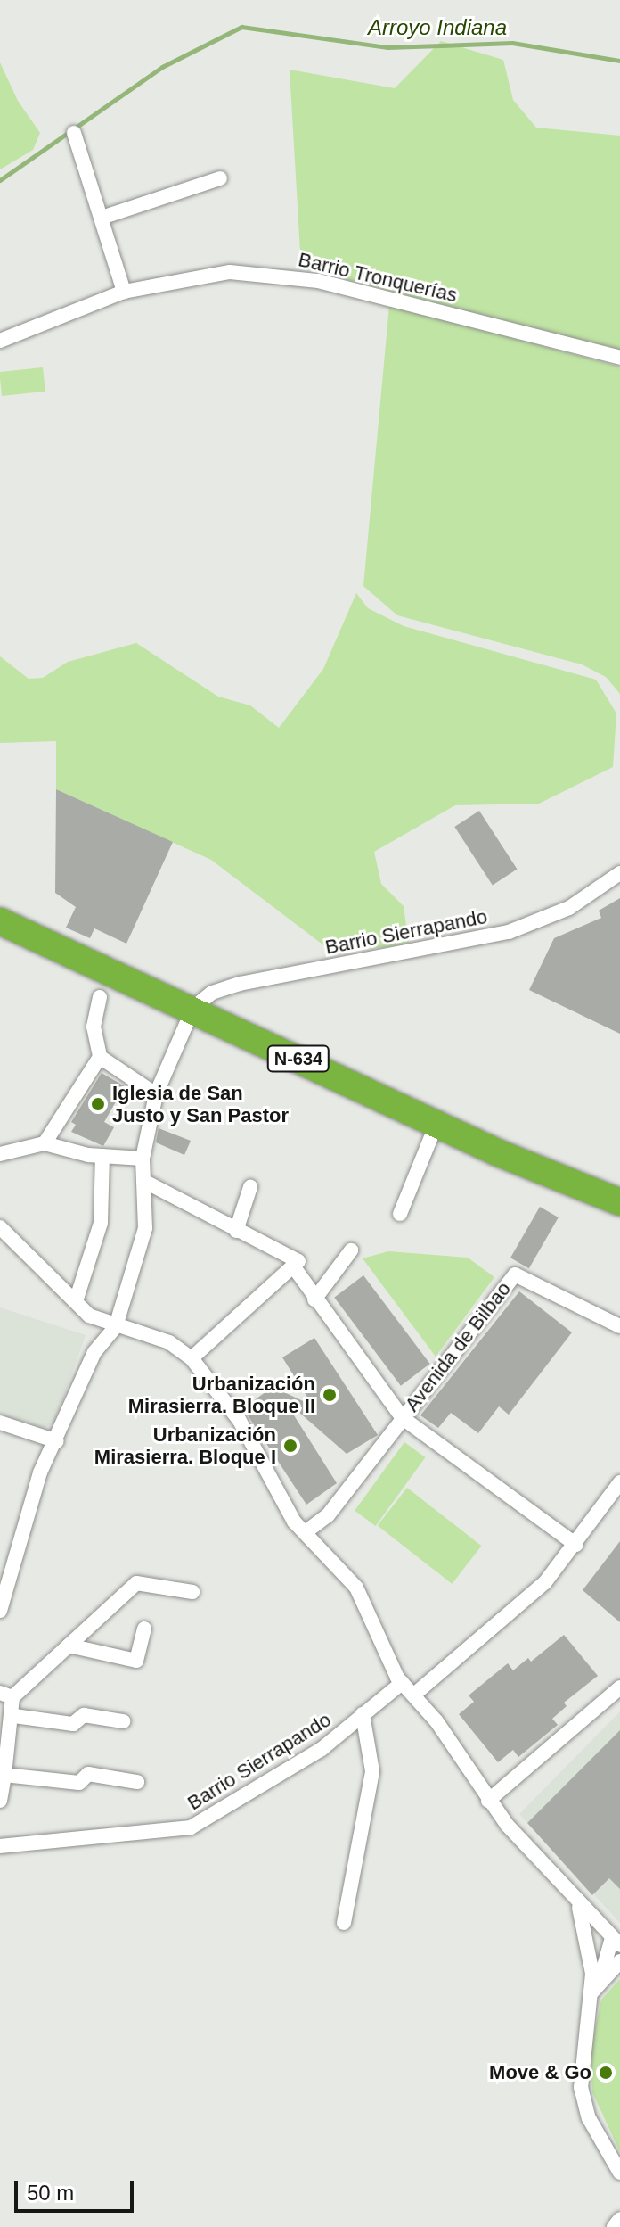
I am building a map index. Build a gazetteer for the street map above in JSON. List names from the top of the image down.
{
  "streets": {
    "highway": ["N-634"],
    "street": ["Barrio Tronquerías", "Barrio Sierrapando", "Avenida de Bilbao"]
  },
  "crossings": [
    ["Barrio Sierrapando", "N-634"]
  ],
  "water": ["Arroyo Indiana"],
  "places": [
    "Iglesia de San Justo y San Pastor",
    "Urbanización Mirasierra. Bloque II",
    "Urbanización Mirasierra. Bloque I",
    "Move & Go"
  ],
  "scale_bar": "50 m"
}
